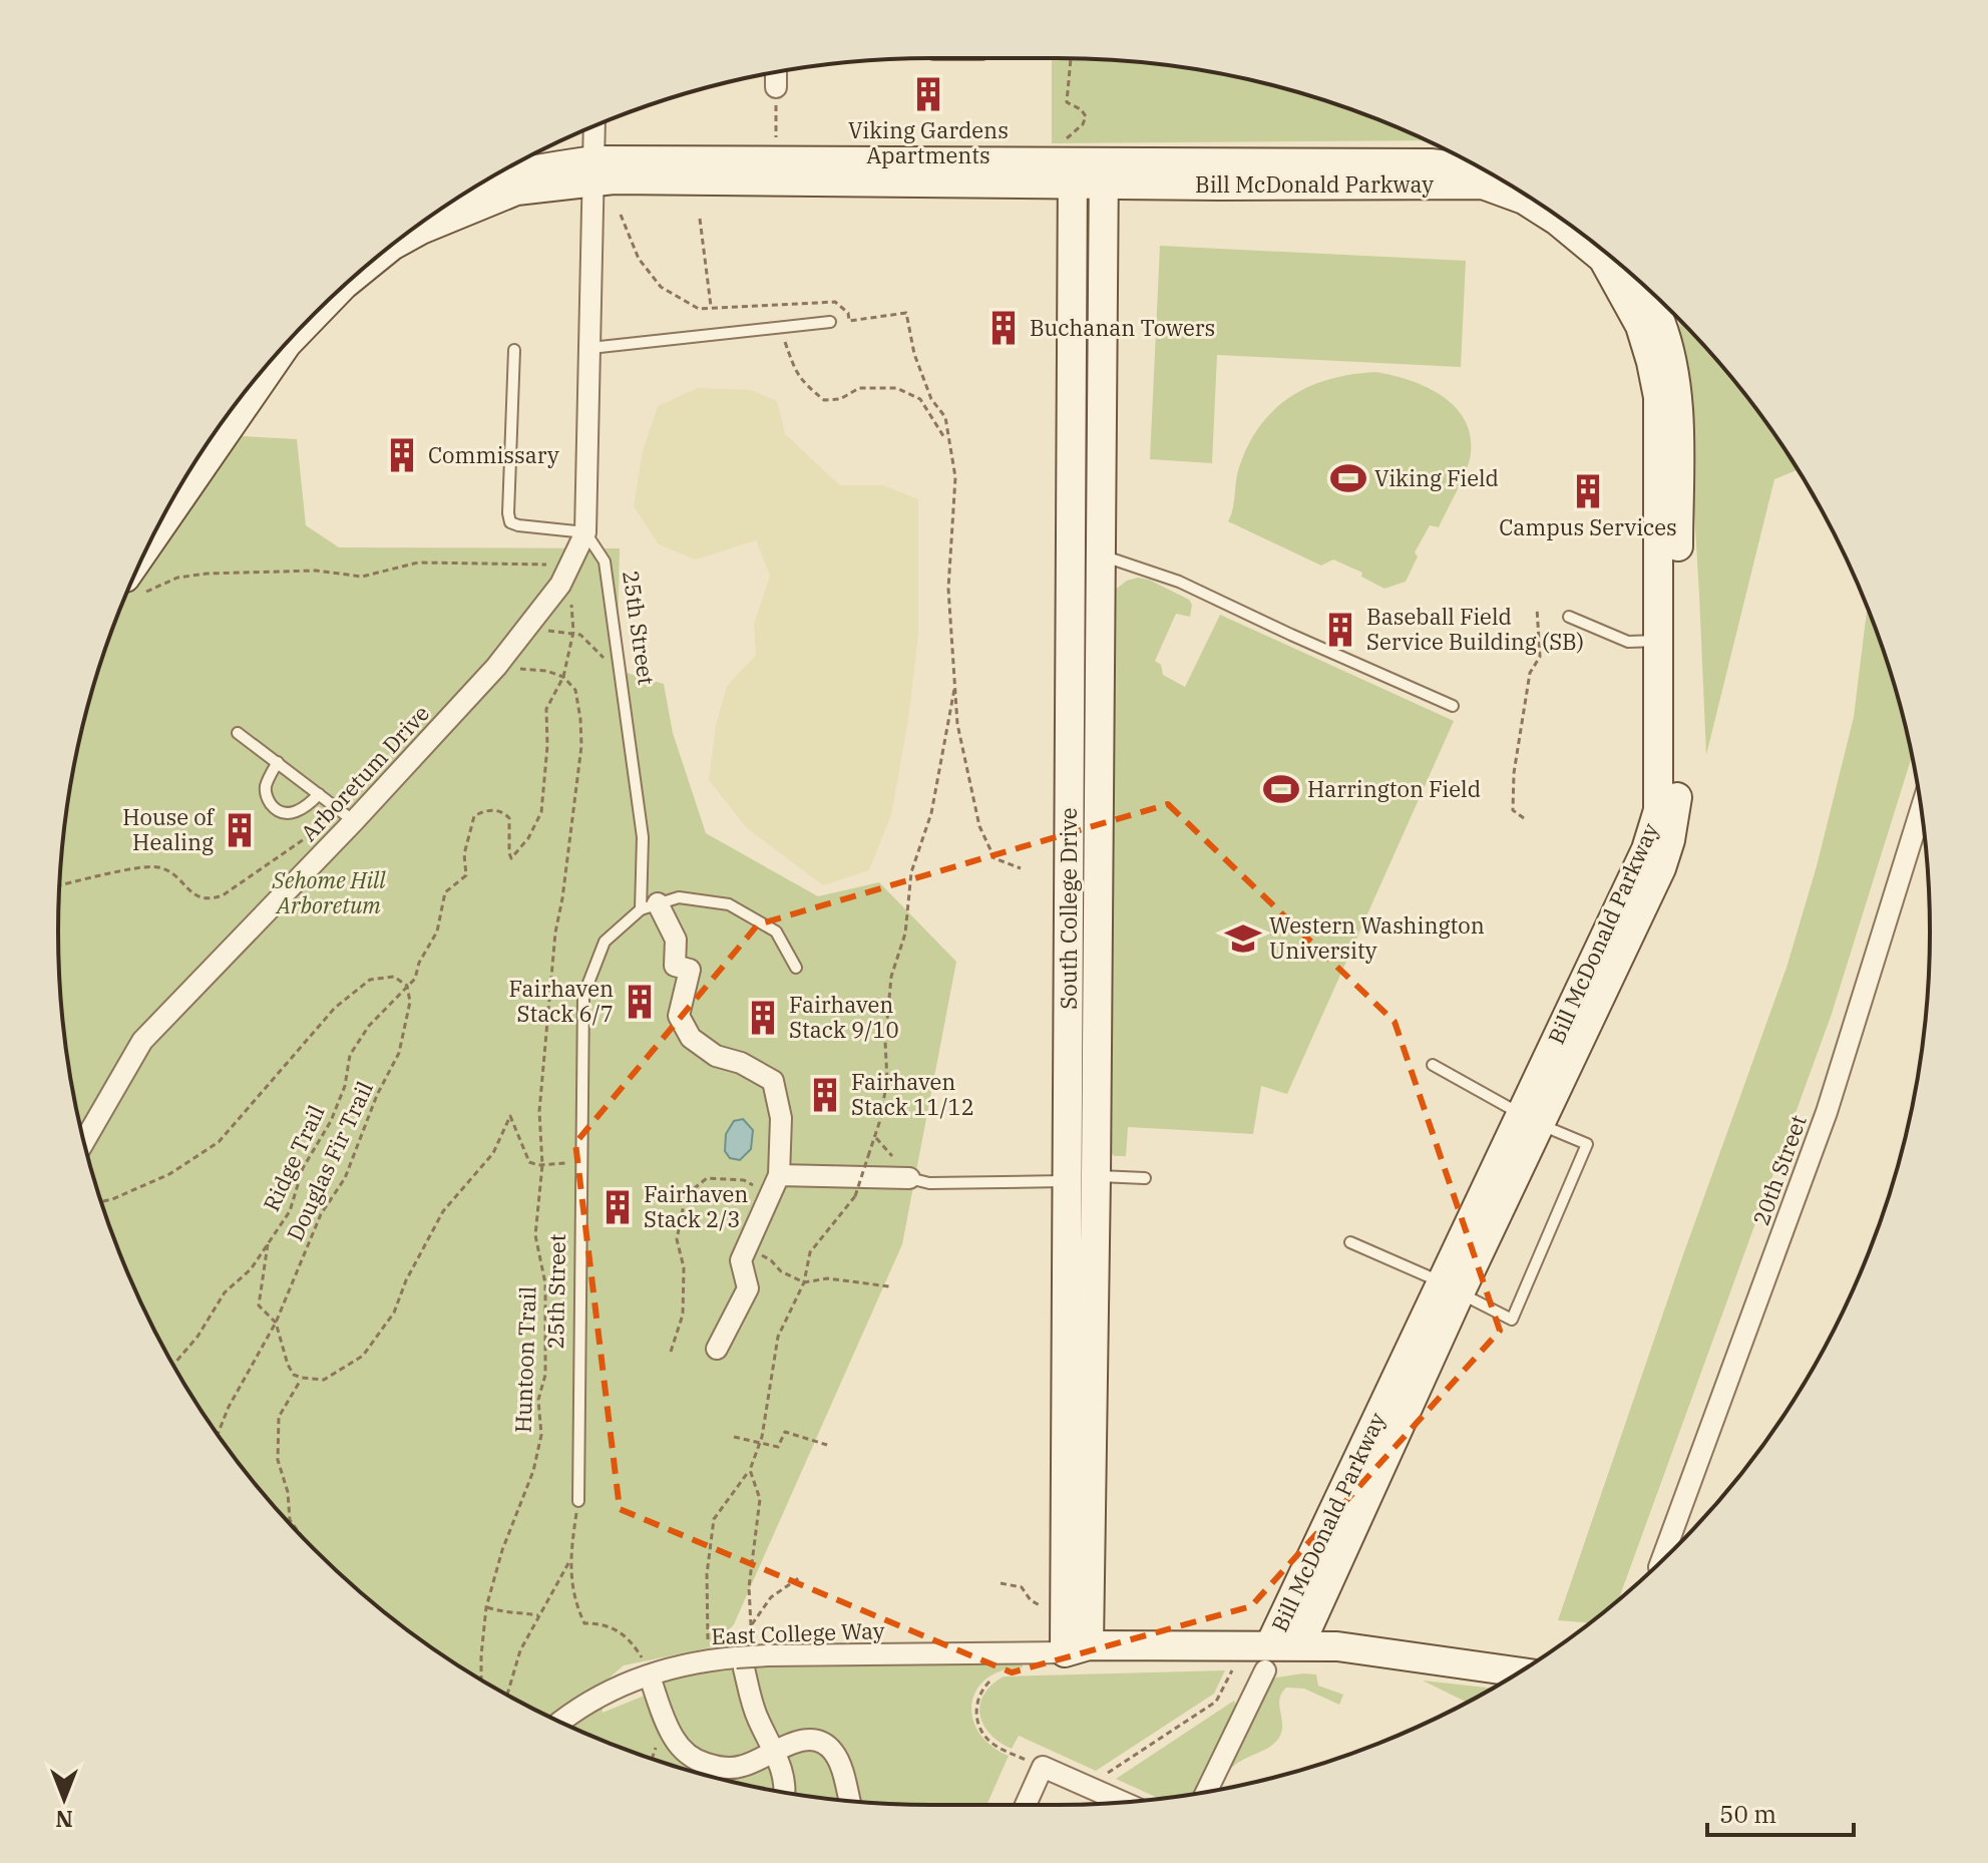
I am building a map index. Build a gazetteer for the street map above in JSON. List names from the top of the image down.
{
  "streets": {
    "main road": ["Bill McDonald Parkway", "South College Drive"],
    "street": ["Arboretum Drive", "20th Street", "East College Way"],
    "lane": ["25th Street"],
    "path": ["Ridge Trail", "Douglas Fir Trail", "Huntoon Trail"]
  },
  "crossings": [
    ["Bill McDonald Parkway", "South College Drive"],
    ["25th Street", "Arboretum Drive"],
    ["Arboretum Drive", "Ridge Trail"],
    ["South College Drive", "East College Way"],
    ["Ridge Trail", "Douglas Fir Trail"],
    ["Ridge Trail", "Huntoon Trail"]
  ],
  "parks": ["Sehome Hill Arboretum"],
  "places": {
    "building": [
      "Viking Gardens Apartments",
      "Buchanan Towers",
      "Commissary",
      "Campus Services",
      "Baseball Field Service Building (SB)",
      "House of Healing",
      "Fairhaven Stack 6/7",
      "Fairhaven Stack 9/10",
      "Fairhaven Stack 11/12",
      "Fairhaven Stack 2/3"
    ],
    "sports": ["Viking Field", "Harrington Field"],
    "school or university": ["Western Washington University"]
  },
  "scale_bar": "50 m",
  "north": "bottom"
}
